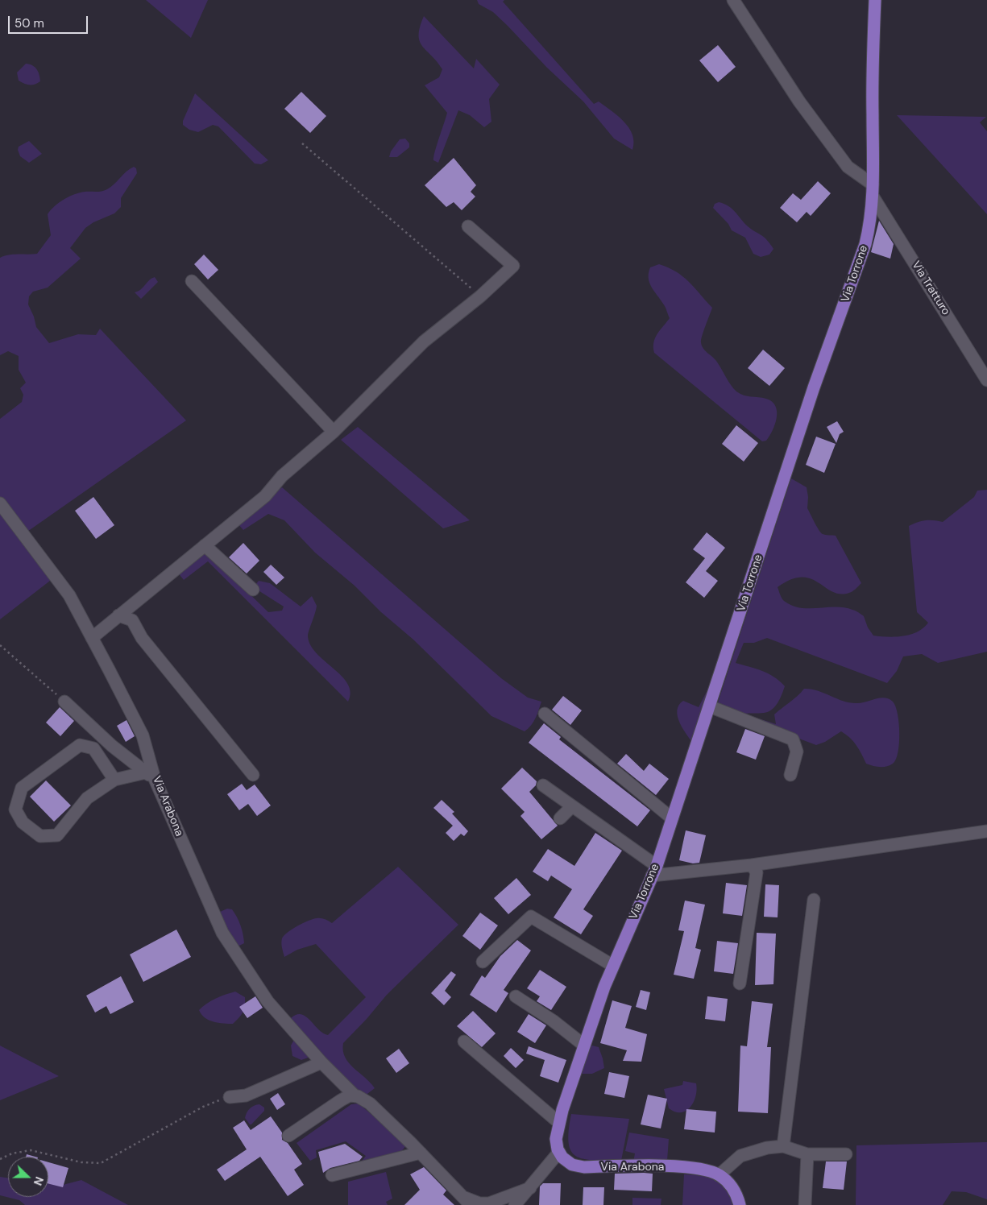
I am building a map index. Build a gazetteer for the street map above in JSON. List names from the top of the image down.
{
  "streets": {
    "main road": ["Via Torrone", "Via Arabona"],
    "street": ["Via Tratturo"]
  },
  "crossings": [
    ["Via Torrone", "Via Tratturo"],
    ["Via Torrone", "Via Arabona"]
  ],
  "scale_bar": "50 m",
  "north": "right"
}
